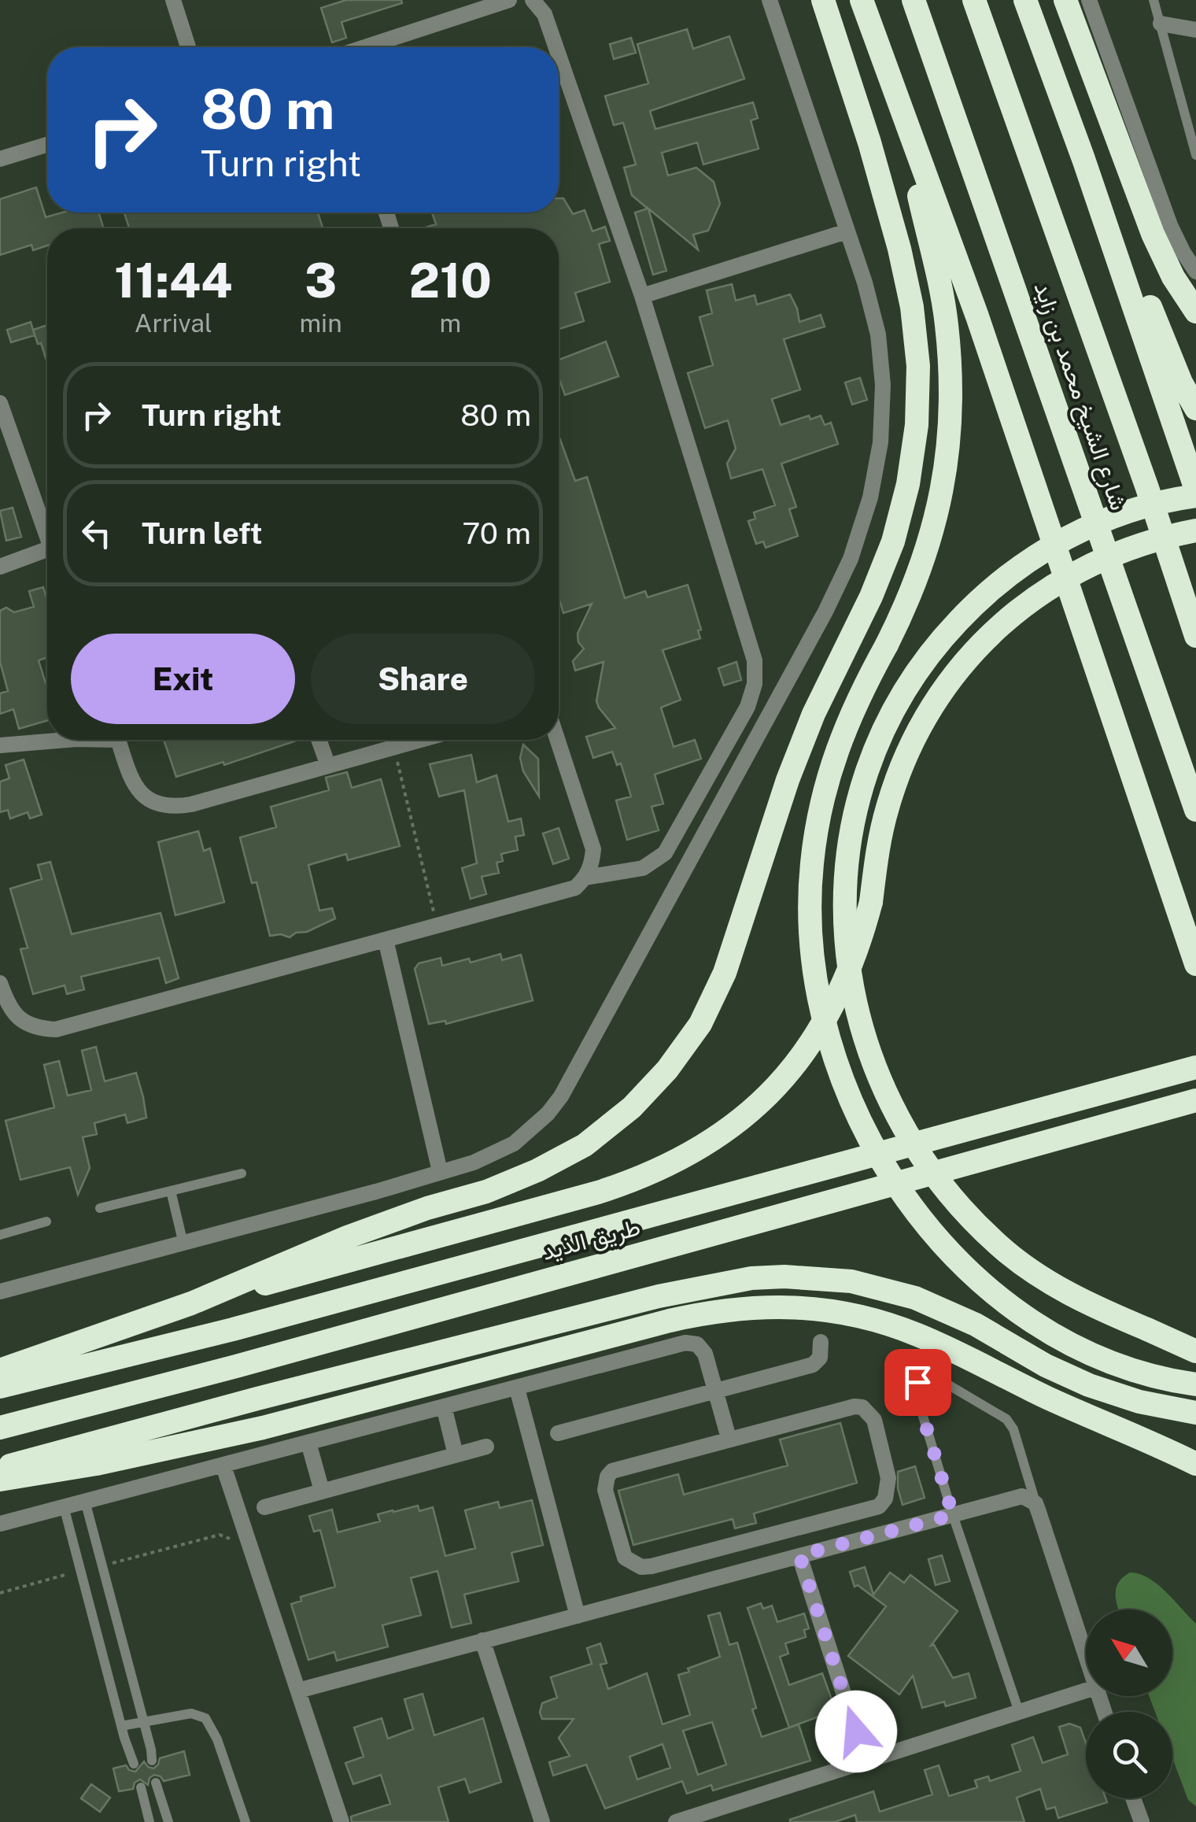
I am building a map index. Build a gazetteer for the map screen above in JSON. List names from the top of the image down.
{
  "streets": {
    "highway": ["شارع الشيخ محمد بن زايد", "طريق الذيد"]
  },
  "north": "top left",
  "page": {
    "turn": ["80 m", "Turn right"],
    "eta": [
      "11:44",
      "Arrival",
      "3",
      "min",
      "210",
      "m"
    ],
    "list": [
      {
        "name": "Turn right",
        "value": "80 m"
      },
      {
        "name": "Turn left",
        "value": "70 m"
      }
    ],
    "buttons": ["Exit", "Share"]
  }
}
